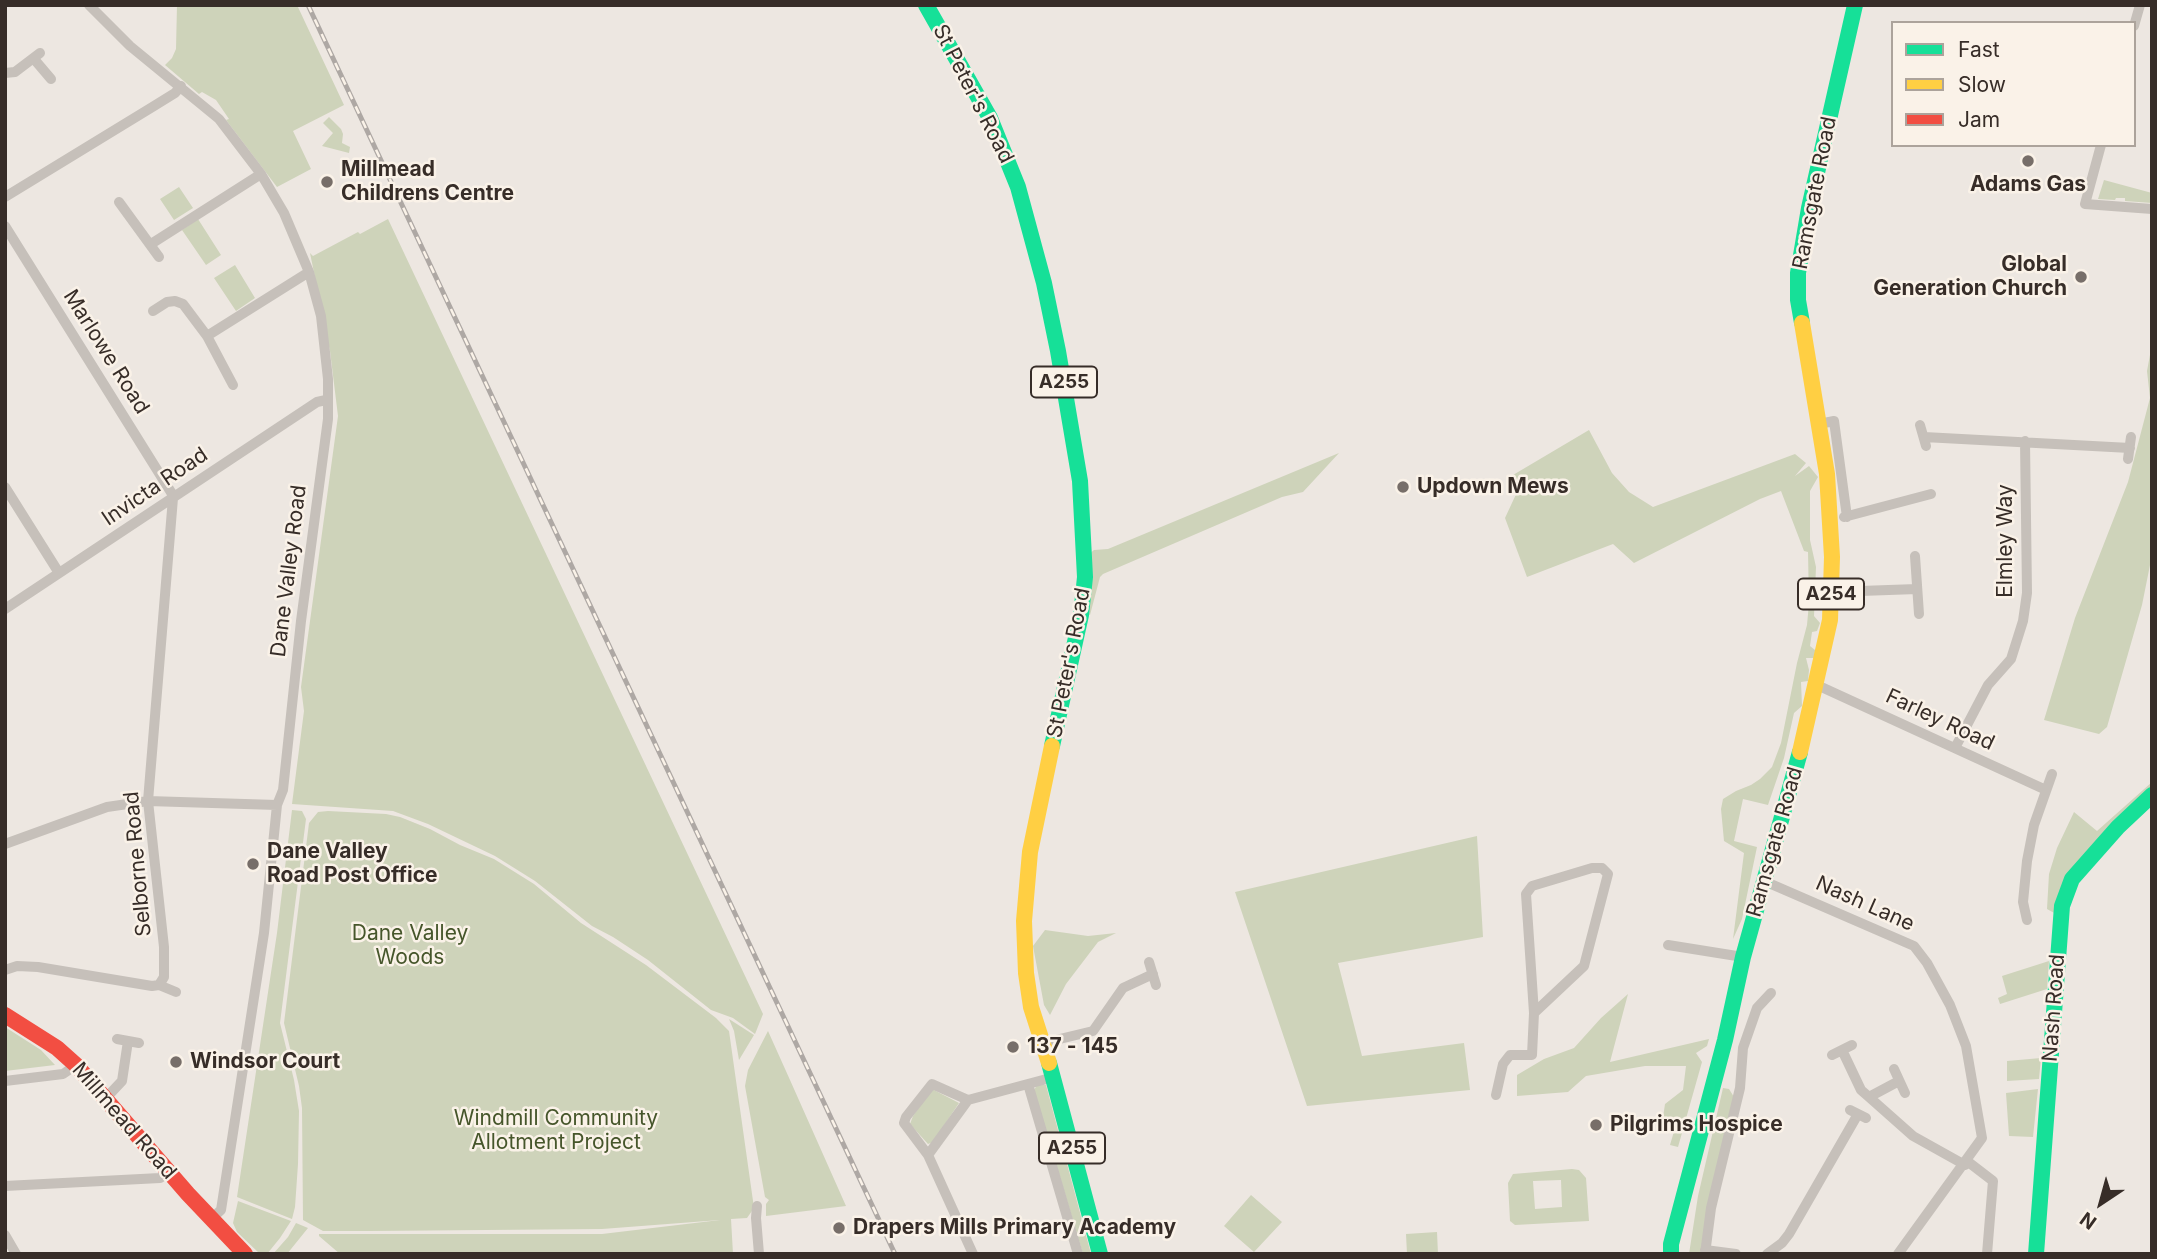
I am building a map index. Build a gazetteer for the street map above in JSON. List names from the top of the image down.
{
  "streets": {
    "main road": [
      "St Peter's Road",
      "Ramsgate Road",
      "A255",
      "A254",
      "Nash Road",
      "Millmead Road"
    ],
    "street": [
      "Marlowe Road",
      "Invicta Road",
      "Elmley Way",
      "Dane Valley Road",
      "Farley Road",
      "Selborne Road",
      "Nash Lane"
    ]
  },
  "crossings": [
    ["Ramsgate Road", "Farley Road"],
    ["Ramsgate Road", "Nash Lane"],
    ["Marlowe Road", "Invicta Road"],
    ["Marlowe Road", "Selborne Road"],
    ["Invicta Road", "Dane Valley Road"],
    ["Invicta Road", "Selborne Road"],
    ["Elmley Way", "Farley Road"],
    ["Dane Valley Road", "Millmead Road"]
  ],
  "parks": ["Dane Valley Woods", "Windmill Community Allotment Project"],
  "places": [
    "Adams Gas",
    "Millmead Childrens Centre",
    "Global Generation Church",
    "Updown Mews",
    "Dane Valley Road Post Office",
    "137 - 145",
    "Windsor Court",
    "Pilgrims Hospice",
    "Drapers Mills Primary Academy"
  ],
  "legend": ["Fast", "Slow", "Jam"],
  "north": "bottom left"
}
